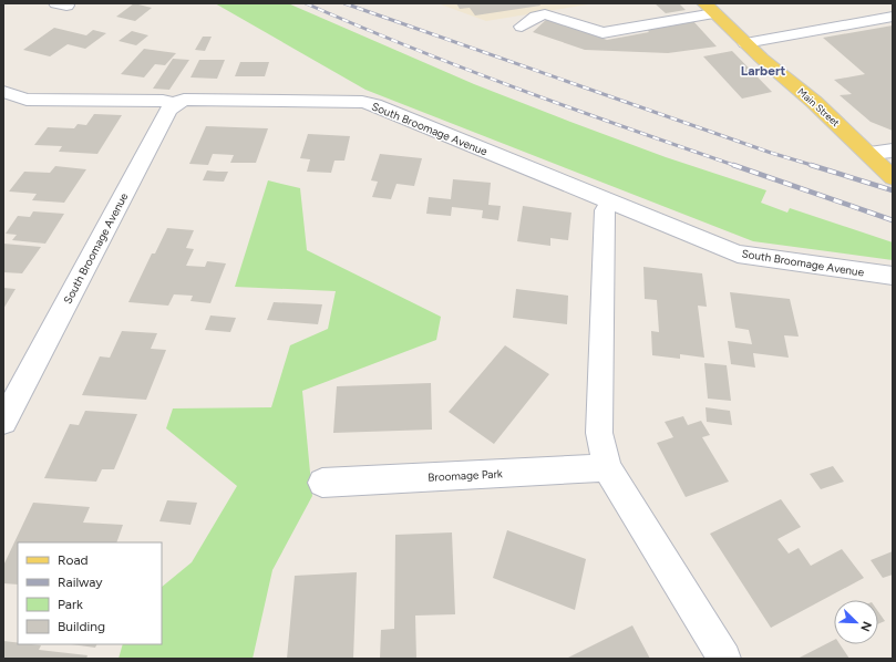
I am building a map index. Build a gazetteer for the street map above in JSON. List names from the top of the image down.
{
  "streets": {
    "main road": ["Main Street"],
    "street": ["South Broomage Avenue", "Broomage Park"]
  },
  "districts": ["Larbert"],
  "legend": [
    "Road",
    "Railway",
    "Park",
    "Building"
  ],
  "north": "bottom right"
}
